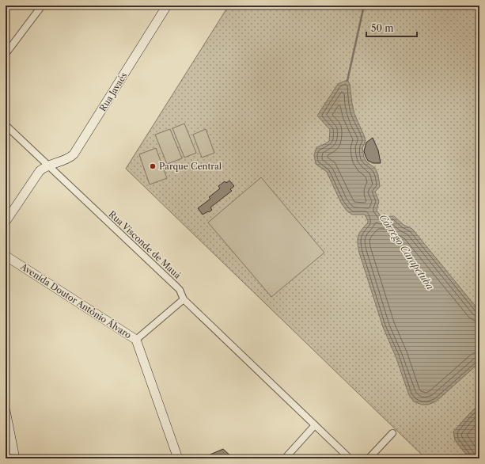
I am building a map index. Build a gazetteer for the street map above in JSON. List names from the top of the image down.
{
  "streets": {
    "street": ["Rua Javaés", "Rua Visconde de Mauá", "Avenida Doutor Antônio Álvaro"]
  },
  "crossings": [
    ["Rua Javaés", "Rua Visconde de Mauá"]
  ],
  "water": ["Córrego Carapetuba"],
  "places": ["Parque Central"],
  "scale_bar": "50 m"
}
